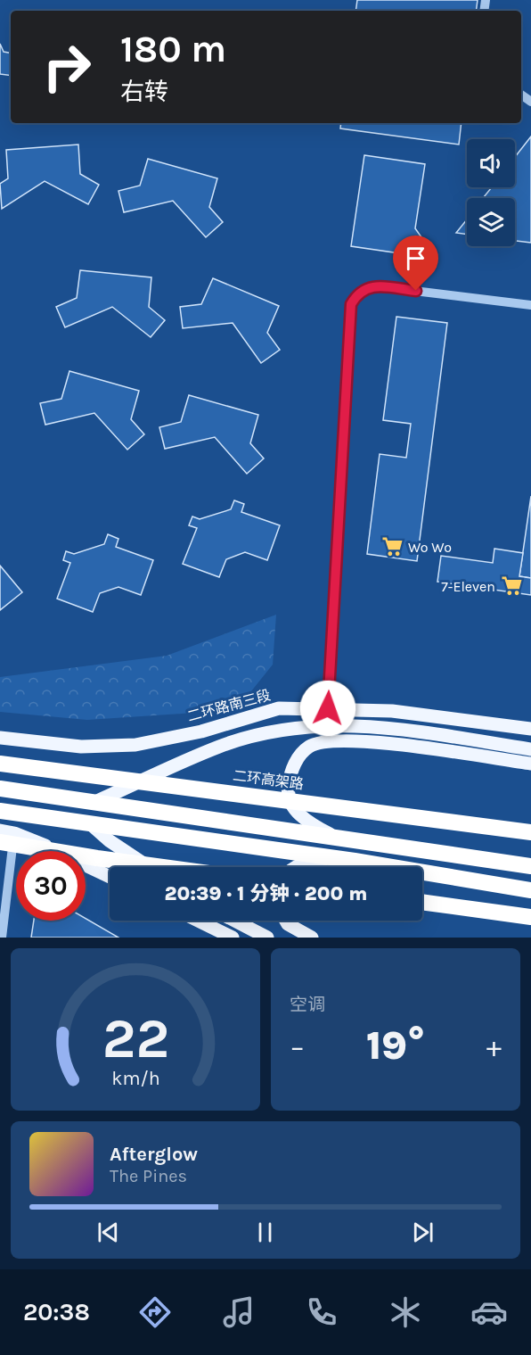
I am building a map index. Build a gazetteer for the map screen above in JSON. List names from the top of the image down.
{
  "streets": {
    "highway": ["二环高架路"],
    "main road": ["二环路南三段"]
  },
  "places": {
    "supermarket": ["Wo Wo", "7-Eleven"]
  },
  "page": {
    "turn": ["180 m", "右转"],
    "limit": "30",
    "trip": "20:39 · 1 分钟 · 200 m",
    "tile": "空调",
    "heat": ["−", "19°", "+"],
    "song": ["Afterglow", "The Pines"],
    "tabs": "20:38",
    "gauge": ["22", "km/h"]
  }
}
